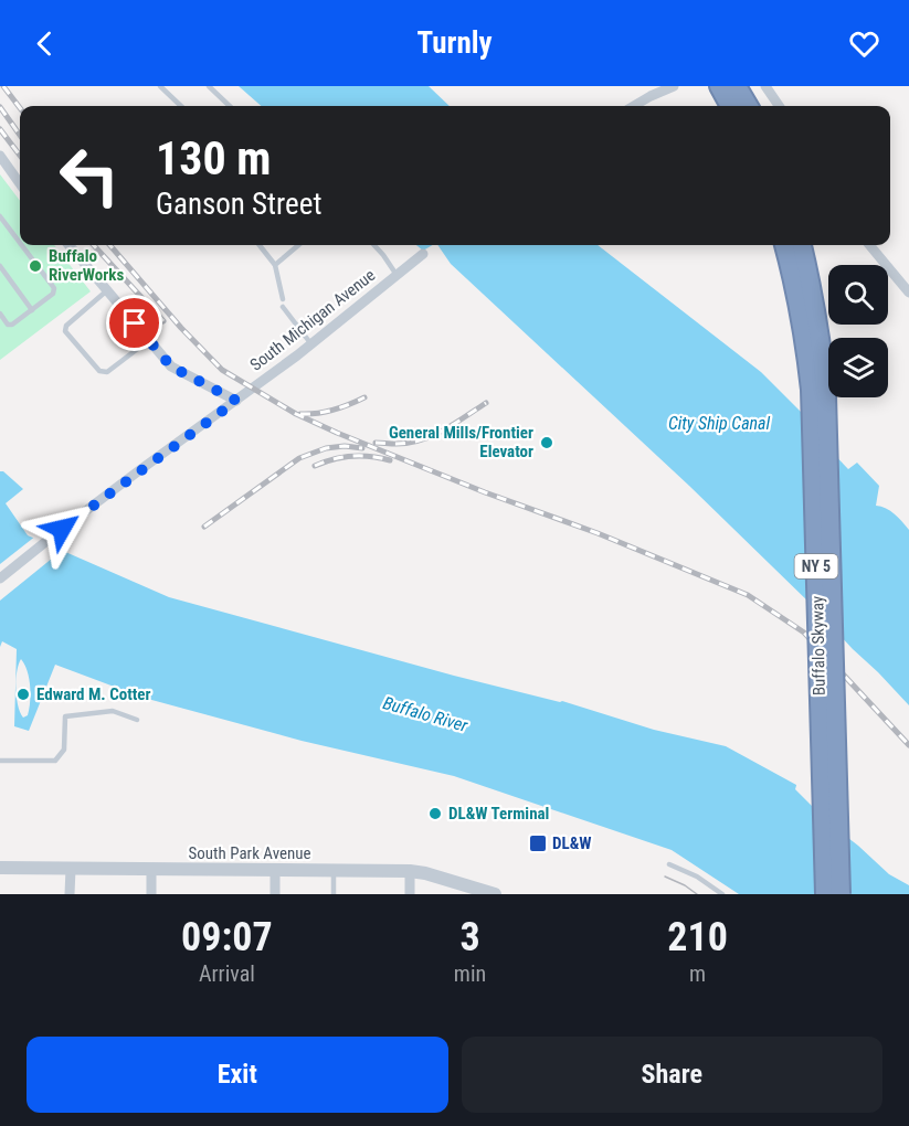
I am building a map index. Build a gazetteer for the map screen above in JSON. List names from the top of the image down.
{
  "streets": {
    "highway": ["NY 5", "Buffalo Skyway"],
    "street": ["South Michigan Avenue", "South Park Avenue"]
  },
  "water": ["City Ship Canal", "Buffalo River"],
  "places": {
    "other": [
      "Buffalo RiverWorks",
      "General Mills/Frontier Elevator",
      "Edward M. Cotter",
      "DL&W Terminal"
    ],
    "transit": ["DL&W"]
  },
  "page": {
    "header": "Turnly",
    "turn": ["130 m", "Ganson Street"],
    "eta": [
      "09:07",
      "Arrival",
      "3",
      "min",
      "210",
      "m"
    ],
    "buttons": ["Exit", "Share"]
  }
}
